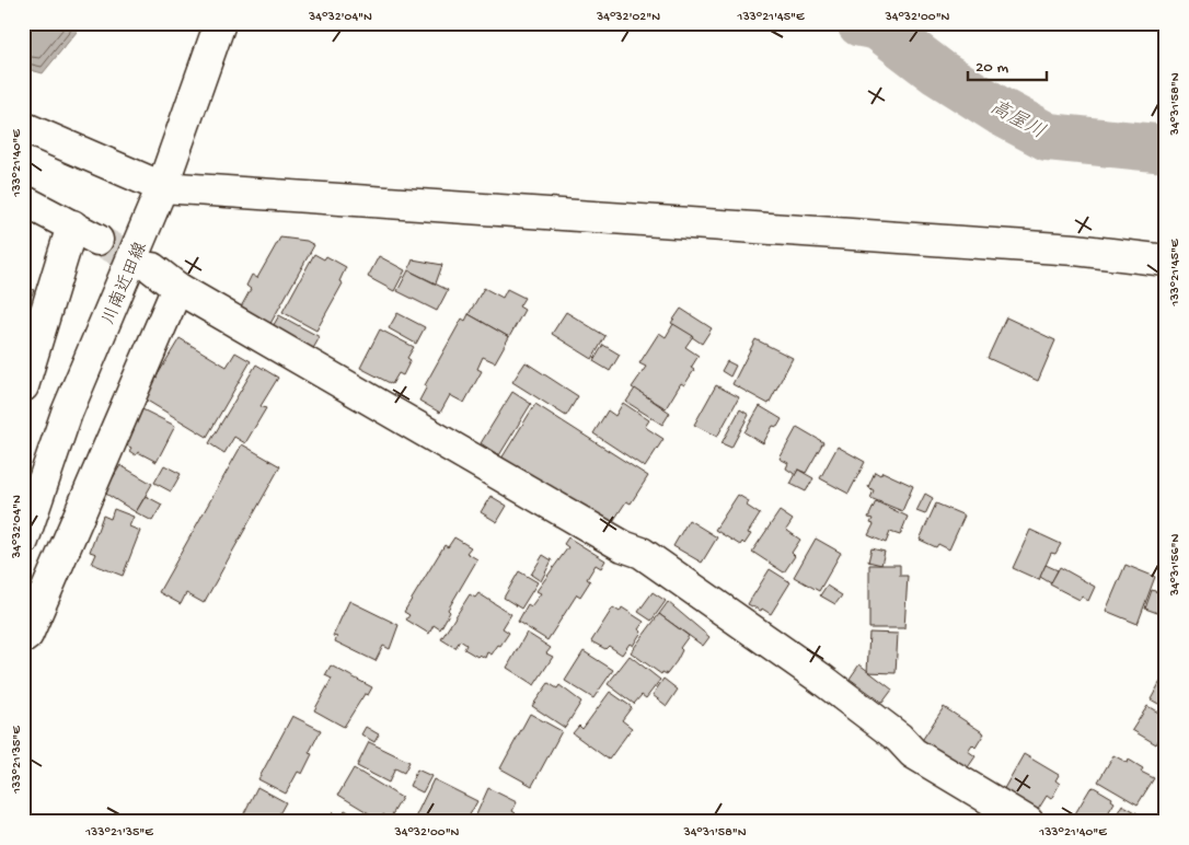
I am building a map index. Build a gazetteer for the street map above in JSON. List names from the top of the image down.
{
  "streets": {
    "street": ["川南近田線"]
  },
  "water": ["高屋川"],
  "scale_bar": "20 m",
  "coordinates": [
    "34°32'04\"N",
    "34°32'02\"N",
    "133°21'45\"E",
    "34°32'00\"N",
    "34°31'58\"N",
    "133°21'40\"E",
    "34°31'56\"N",
    "133°21'35\"E"
  ]
}
